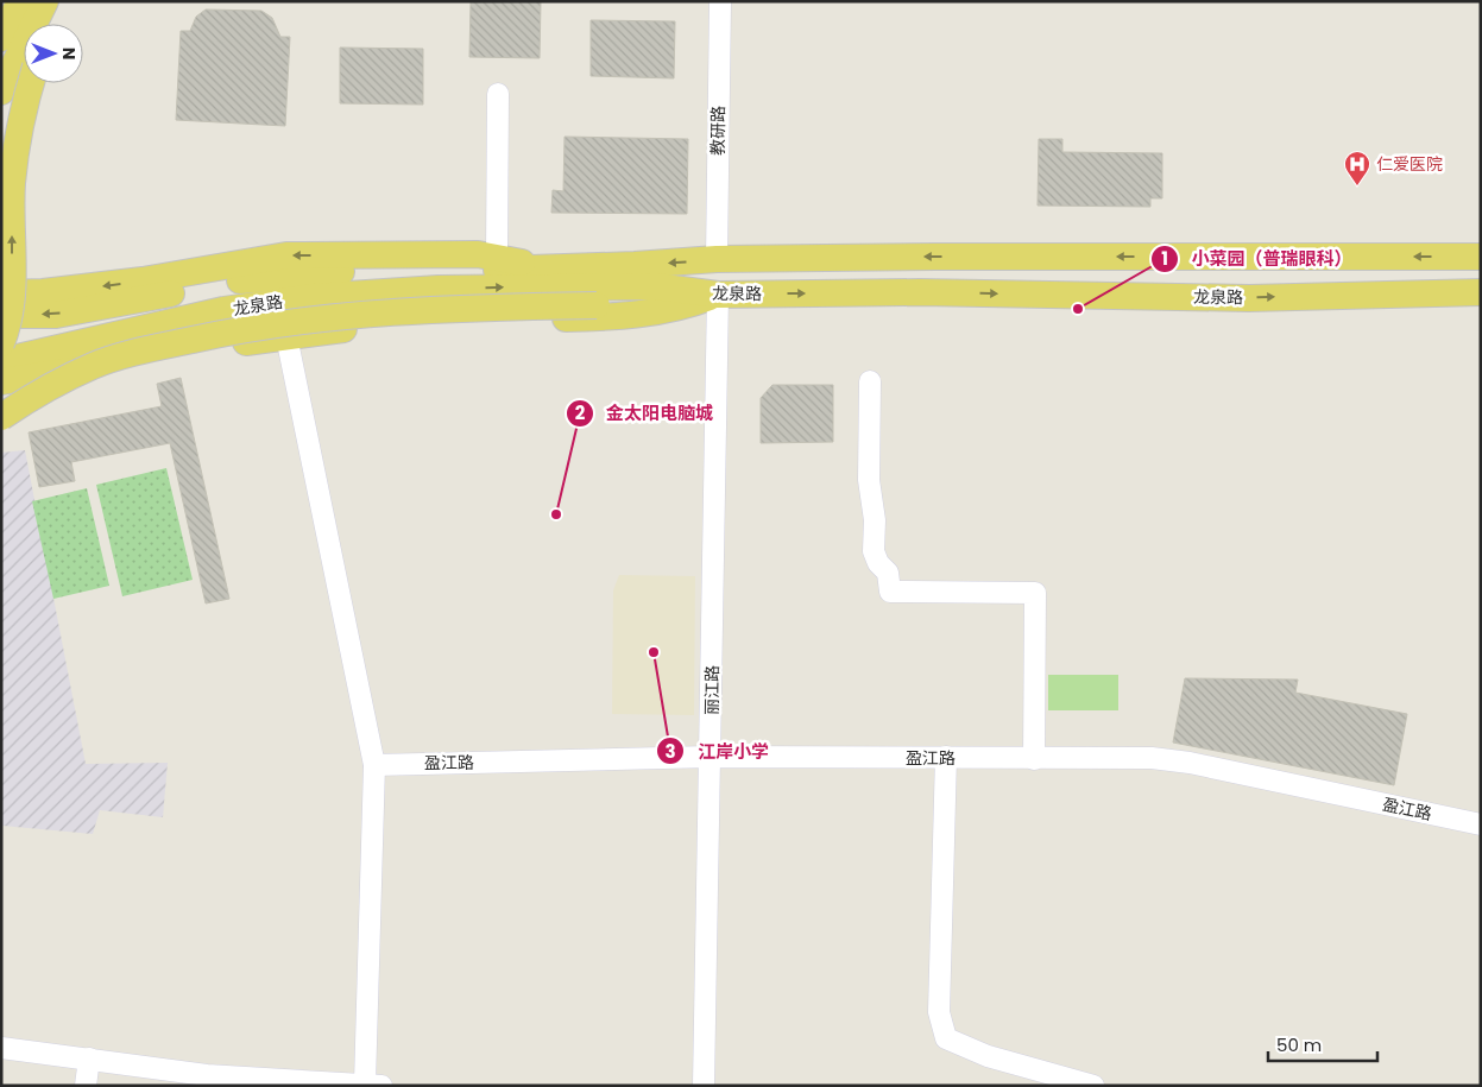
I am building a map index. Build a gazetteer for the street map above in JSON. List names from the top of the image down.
{
  "streets": {
    "main road": ["龙泉路"],
    "street": ["教研路", "丽江路", "盈江路"]
  },
  "crossings": [
    ["教研路", "龙泉路"],
    ["龙泉路", "丽江路"],
    ["丽江路", "盈江路"]
  ],
  "places": {
    "hospital": ["仁爱医院"],
    "other": ["小菜园（普瑞眼科）", "金太阳电脑城", "江岸小学"]
  },
  "scale_bar": "50 m",
  "north": "right"
}
